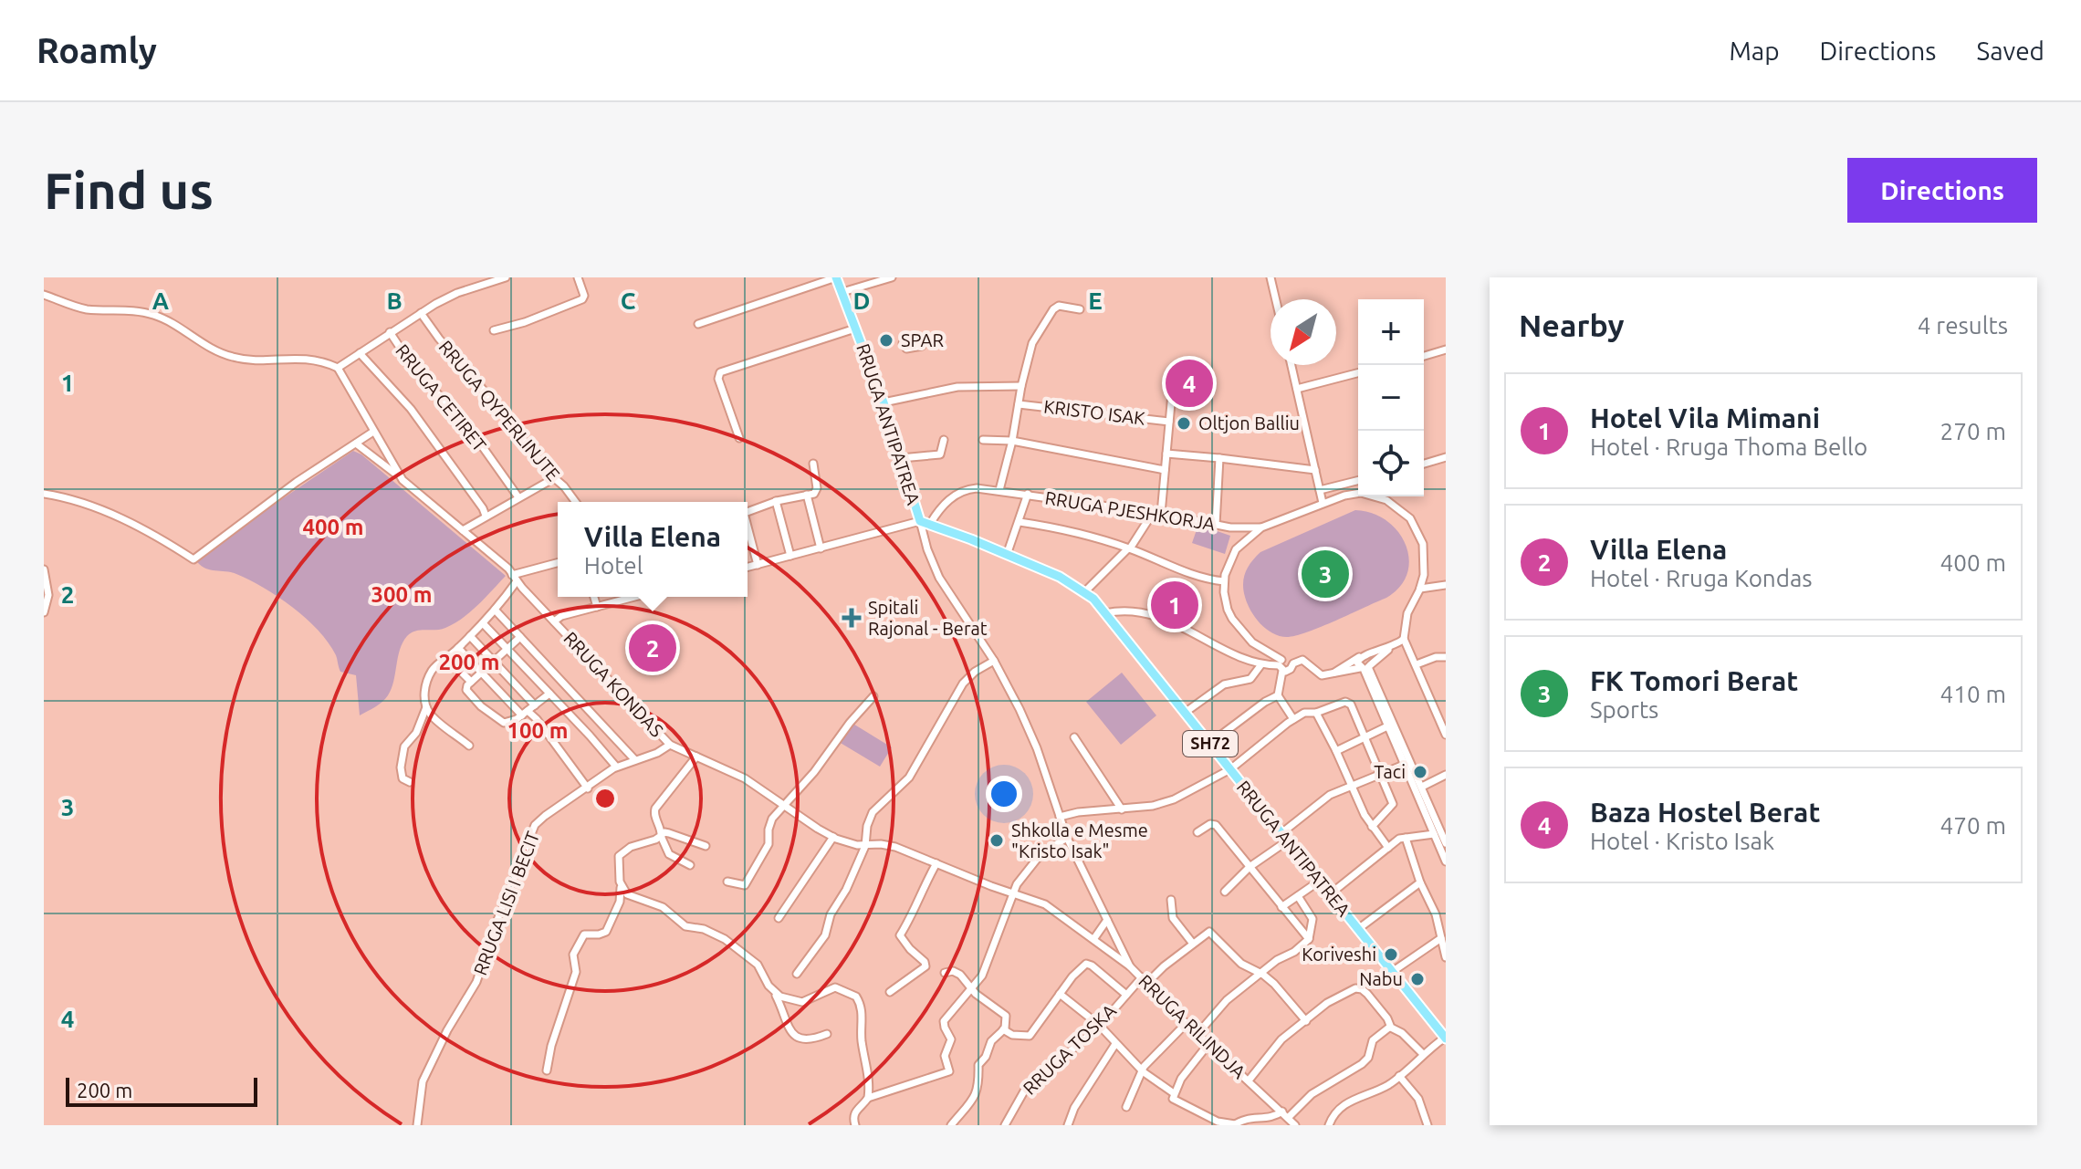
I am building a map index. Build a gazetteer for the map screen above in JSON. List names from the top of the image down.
{
  "streets": {
    "main road": ["RRUGA ANTIPATREA", "SH72"],
    "street": [
      "RRUGA CETIRET",
      "RRUGA QYPERLINJTE",
      "KRISTO ISAK",
      "RRUGA PJESHKORJA",
      "RRUGA KONDAS",
      "RRUGA LISI I BECIT",
      "RRUGA RILINDJA",
      "RRUGA TOSKA"
    ]
  },
  "crossings": [
    ["RRUGA ANTIPATREA", "RRUGA PJESHKORJA"],
    ["RRUGA ANTIPATREA", "RRUGA RILINDJA"],
    ["RRUGA KONDAS", "RRUGA LISI I BECIT"],
    ["RRUGA KONDAS", "RRUGA RILINDJA"],
    ["RRUGA RILINDJA", "RRUGA TOSKA"]
  ],
  "places": {
    "other": [
      "SPAR",
      "Oltjon Balliu",
      "Taci",
      "Shkolla e Mesme \"Kristo Isak\"",
      "Koriveshi",
      "Nabu"
    ],
    "health": ["Spitali Rajonal - Berat"]
  },
  "scale_bar": "200 m",
  "north": "bottom left",
  "page": {
    "header": "Roamly",
    "nav": ["Map", "Directions", "Saved"],
    "buttons": "Directions",
    "title": "Find us",
    "heading": ["Nearby", "4 results"],
    "map_buttons": ["+", "−"],
    "pins": [
      "4",
      "3",
      "1",
      "2"
    ],
    "list": [
      {
        "mark": "1",
        "name": "Hotel Vila Mimani",
        "note": "Hotel · Rruga Thoma Bello",
        "value": "270 m"
      },
      {
        "mark": "2",
        "name": "Villa Elena",
        "note": "Hotel · Rruga Kondas",
        "value": "400 m"
      },
      {
        "mark": "3",
        "name": "FK Tomori Berat",
        "note": "Sports",
        "value": "410 m"
      },
      {
        "mark": "4",
        "name": "Baza Hostel Berat",
        "note": "Hotel · Kristo Isak",
        "value": "470 m"
      }
    ],
    "popup": ["Villa Elena", "Hotel"],
    "scale": "200 m"
  },
  "grid": {
    "columns": [
      "A",
      "B",
      "C",
      "D",
      "E"
    ],
    "rows": [
      "1",
      "2",
      "3",
      "4"
    ]
  },
  "rings": [
    "400 m",
    "300 m",
    "200 m",
    "100 m"
  ]
}
